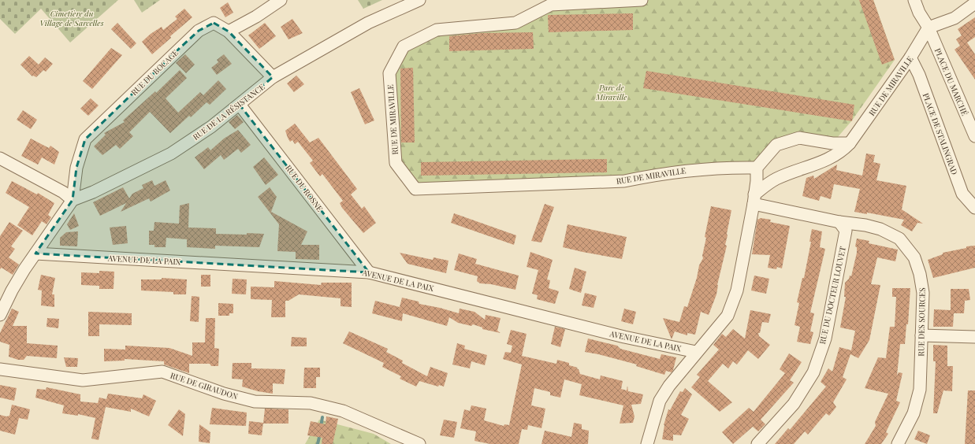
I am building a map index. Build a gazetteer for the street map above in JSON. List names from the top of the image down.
{
  "streets": {
    "street": [
      "RUE DU BOCAGE",
      "PLACE DU MARCHÉ",
      "RUE DE MIRAVILLE",
      "RUE DE LA RÉSISTANCE",
      "PLACE DE STALINGRAD",
      "RUE DU ROSNE",
      "AVENUE DE LA PAIX",
      "RUE DU DOCTEUR LOUVET",
      "RUE DES SOURCES",
      "RUE DE GIRAUDON"
    ]
  },
  "crossings": [
    ["RUE DU BOCAGE", "RUE DE LA RÉSISTANCE"],
    ["PLACE DU MARCHÉ", "RUE DE MIRAVILLE"],
    ["RUE DE MIRAVILLE", "PLACE DE STALINGRAD"],
    ["RUE DE MIRAVILLE", "RUE DES SOURCES"],
    ["RUE DE LA RÉSISTANCE", "RUE DU ROSNE"],
    ["RUE DU ROSNE", "AVENUE DE LA PAIX"],
    ["RUE DU DOCTEUR LOUVET", "RUE DES SOURCES"]
  ],
  "parks": ["Cimetière du Village de Sarcelles", "Parc de Miraville"]
}
